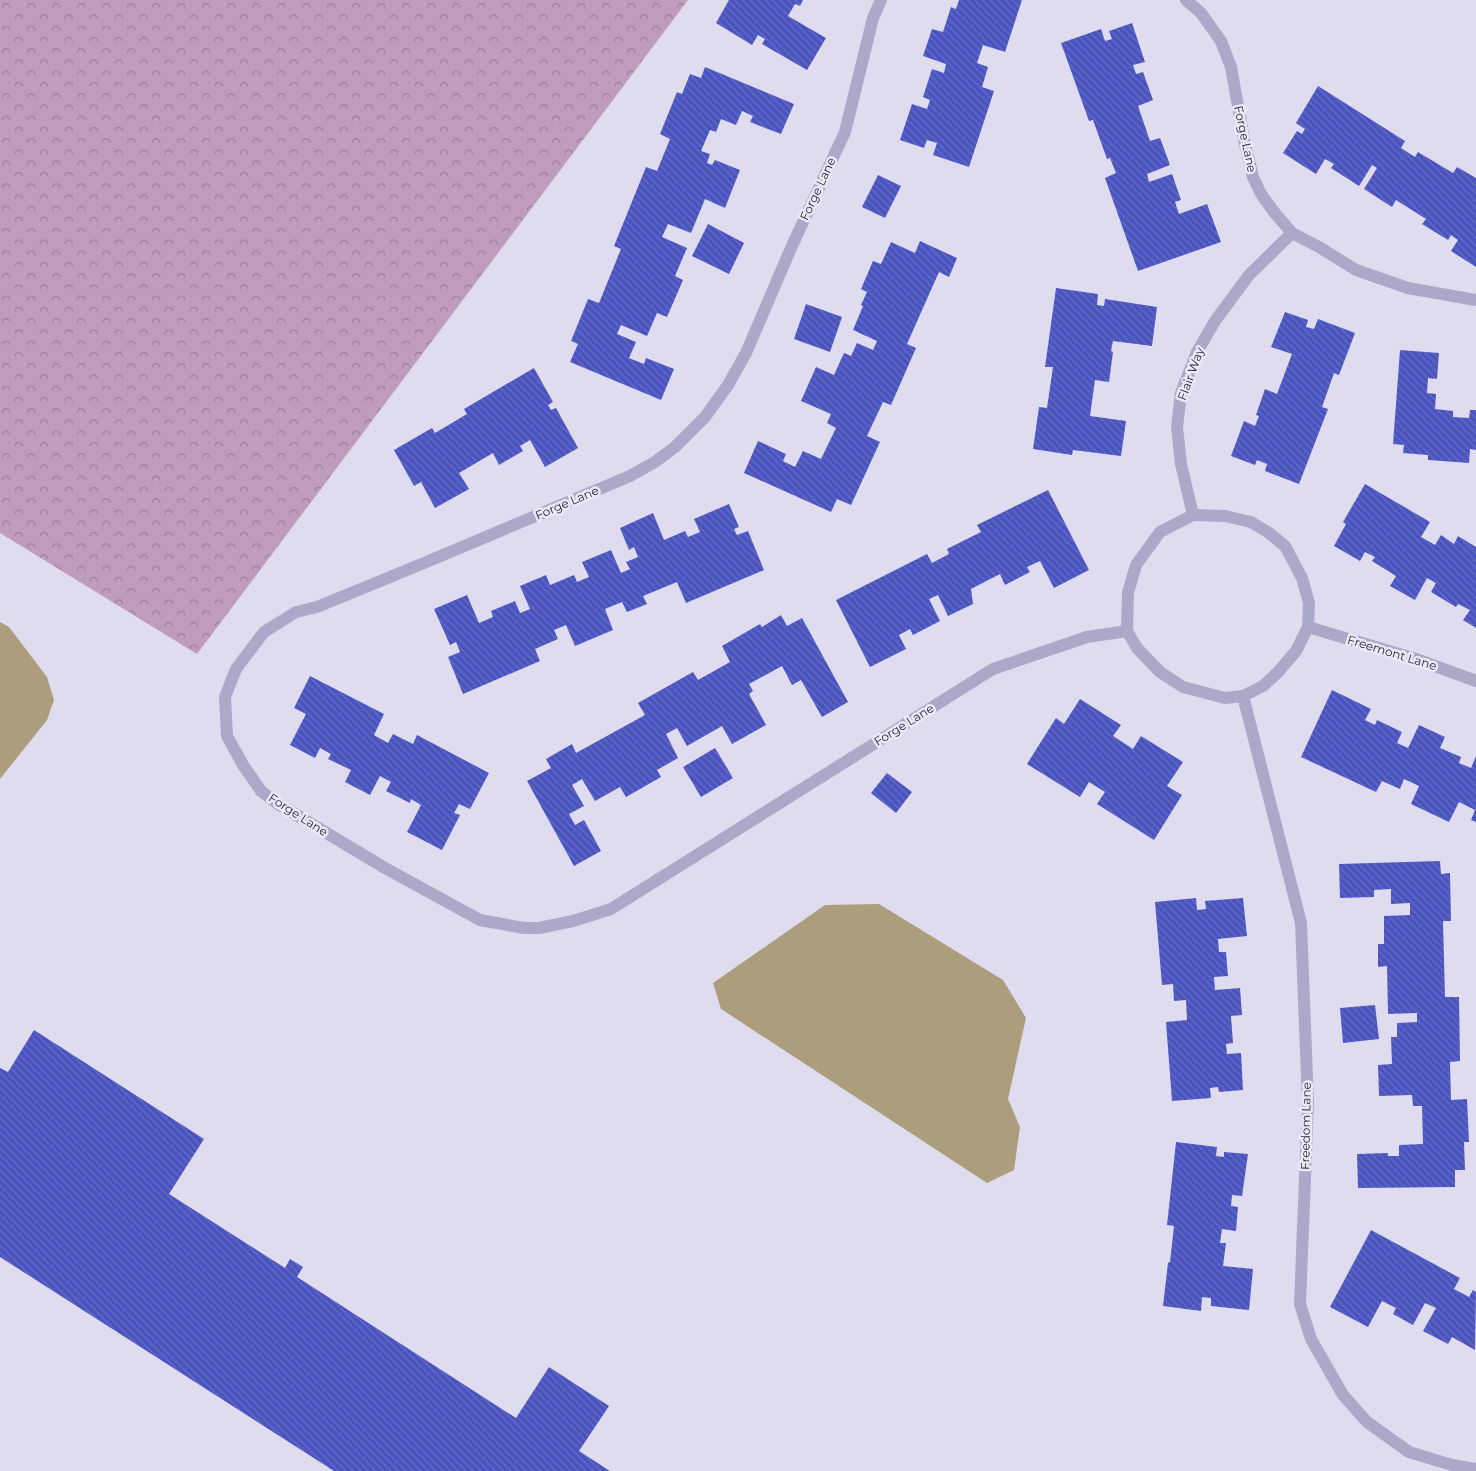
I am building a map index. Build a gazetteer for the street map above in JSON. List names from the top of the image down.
{
  "streets": {
    "street": [
      "Forge Lane",
      "Flair Way",
      "Freemont Lane",
      "Freedom Lane"
    ]
  },
  "crossings": [
    ["Forge Lane", "Flair Way"]
  ]
}
